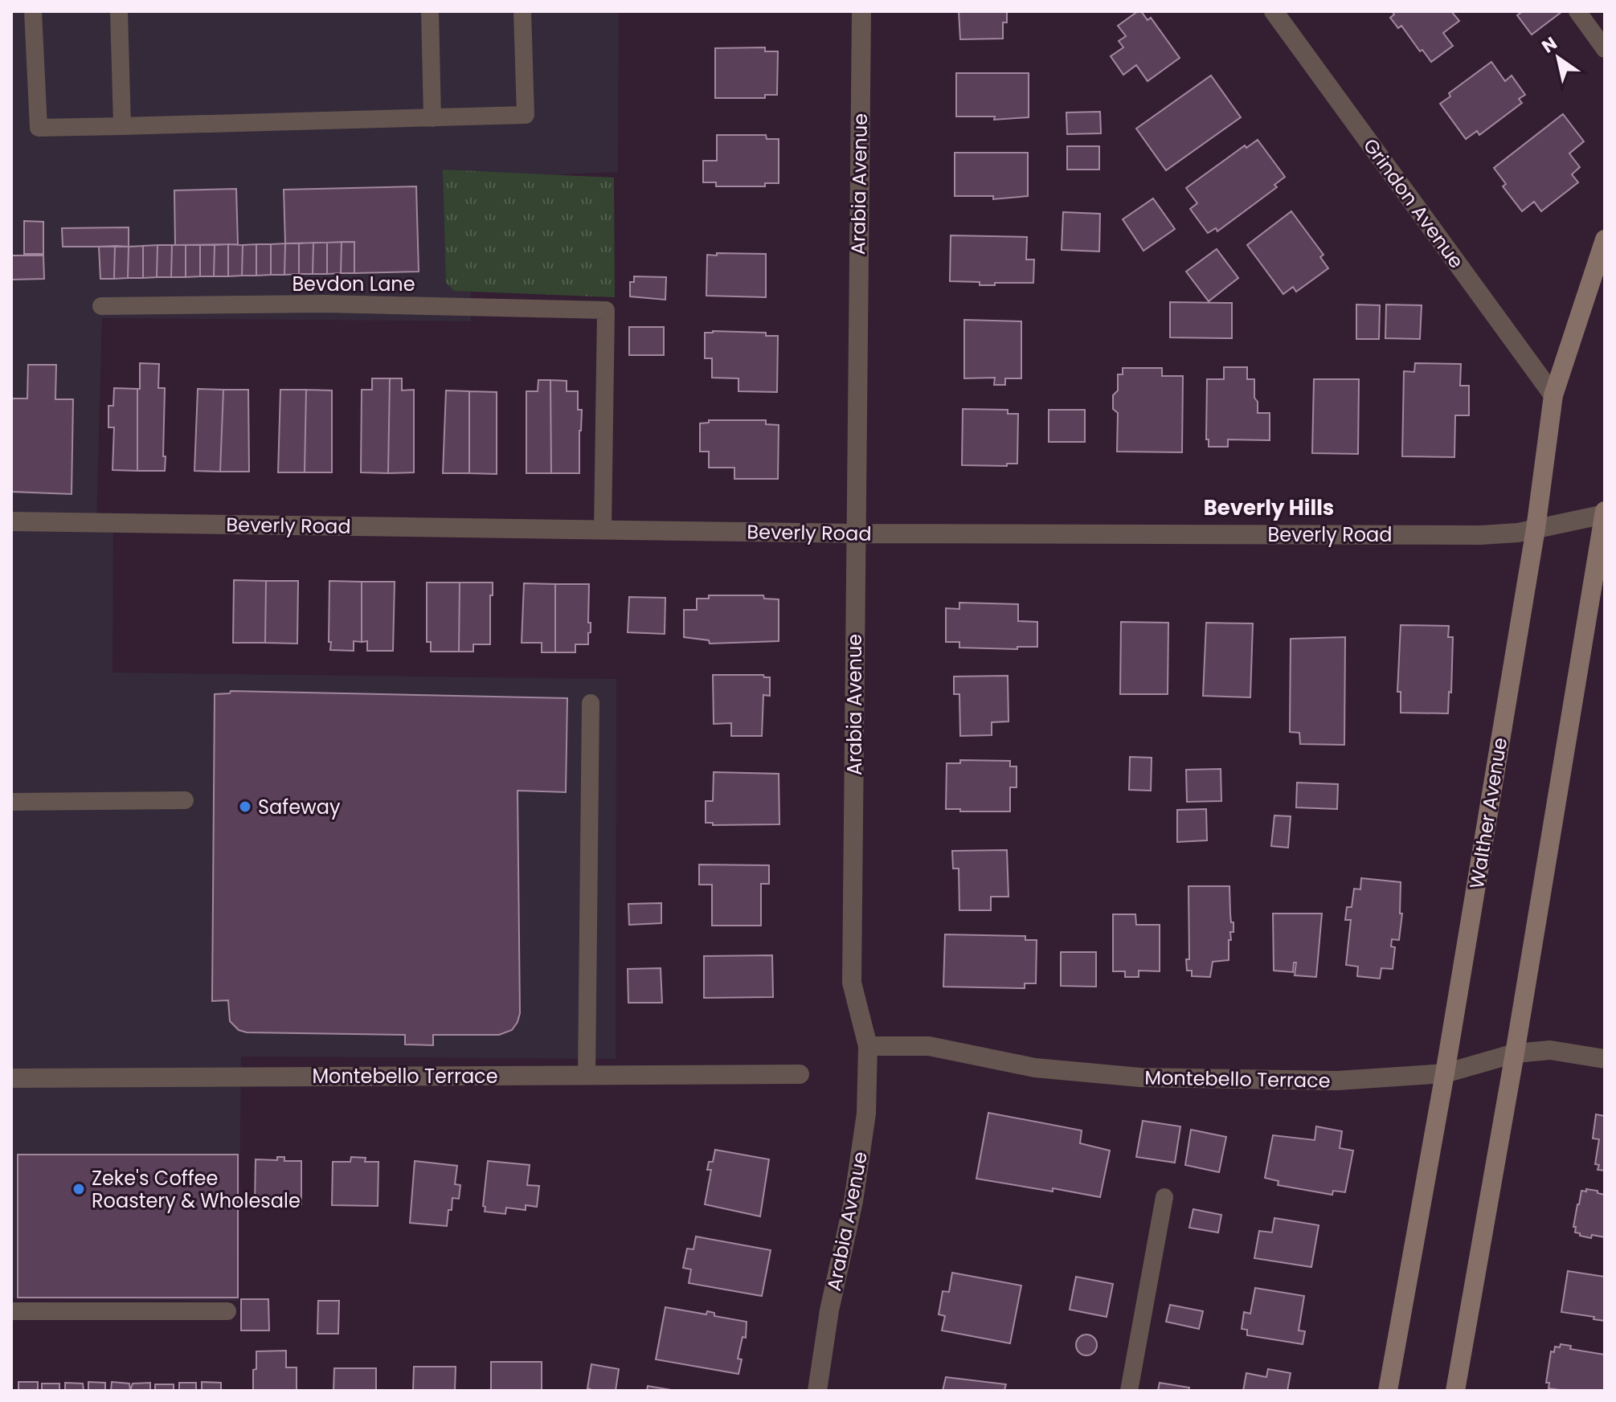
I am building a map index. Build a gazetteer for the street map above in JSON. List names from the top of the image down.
{
  "streets": {
    "main road": ["Walther Avenue"],
    "street": [
      "Arabia Avenue",
      "Grindon Avenue",
      "Beverly Road",
      "Montebello Terrace"
    ],
    "lane": ["Bevdon Lane"]
  },
  "crossings": [
    ["Arabia Avenue", "Beverly Road"],
    ["Arabia Avenue", "Montebello Terrace"],
    ["Grindon Avenue", "Walther Avenue"],
    ["Bevdon Lane", "Beverly Road"],
    ["Beverly Road", "Walther Avenue"],
    ["Walther Avenue", "Montebello Terrace"]
  ],
  "districts": ["Beverly Hills"],
  "places": ["Safeway", "Zeke's Coffee Roastery & Wholesale"],
  "north": "top left"
}
